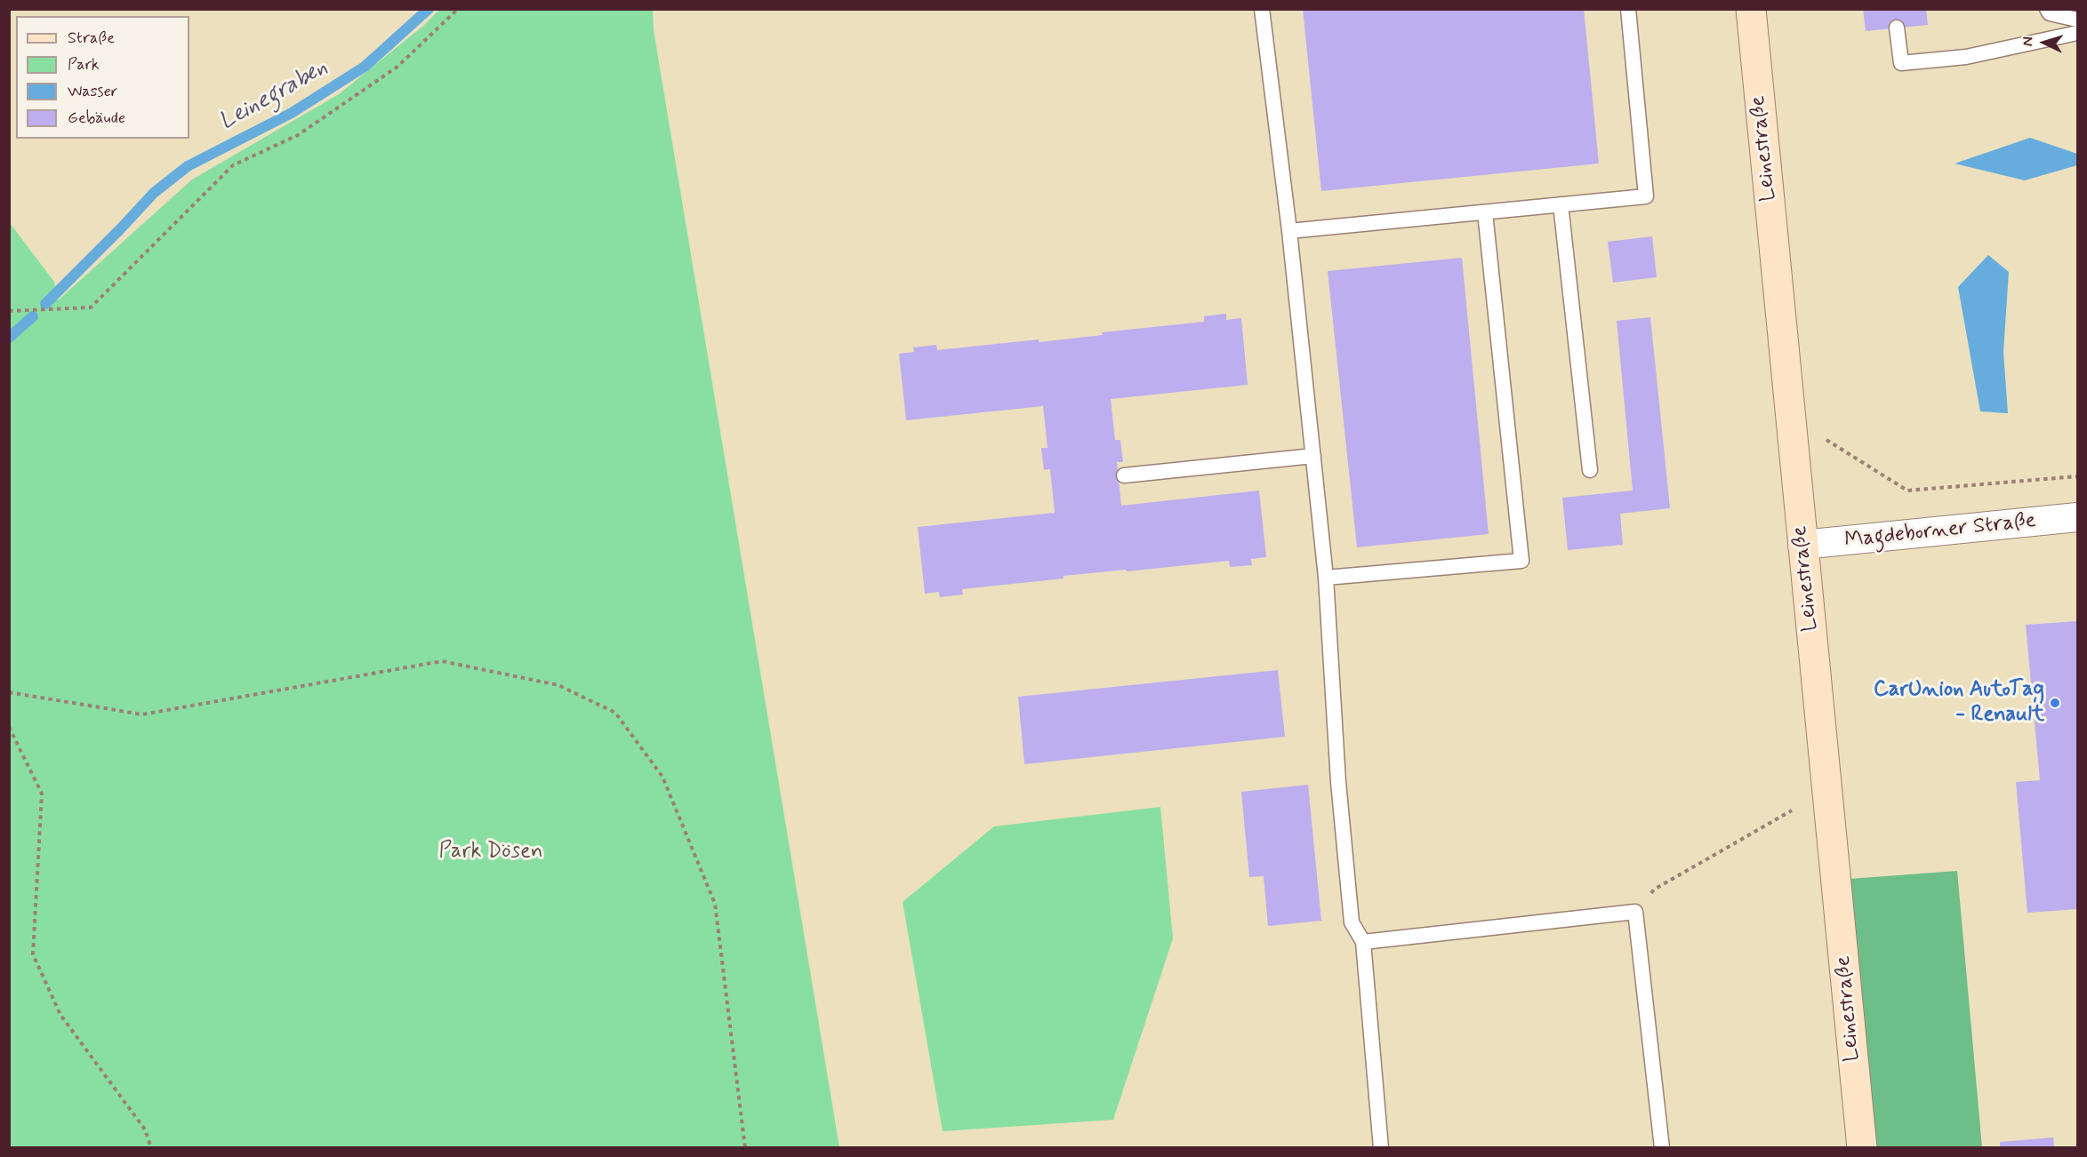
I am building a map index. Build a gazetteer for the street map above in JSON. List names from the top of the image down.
{
  "streets": {
    "main road": ["Leinestraße"],
    "street": ["Magdeborner Straße"]
  },
  "crossings": [
    ["Leinestraße", "Magdeborner Straße"]
  ],
  "water": ["Leinegraben"],
  "parks": ["Park Dösen"],
  "places": ["CarUnion AutoTag - Renault"],
  "legend": [
    "Straße",
    "Park",
    "Wasser",
    "Gebäude"
  ],
  "north": "left"
}
